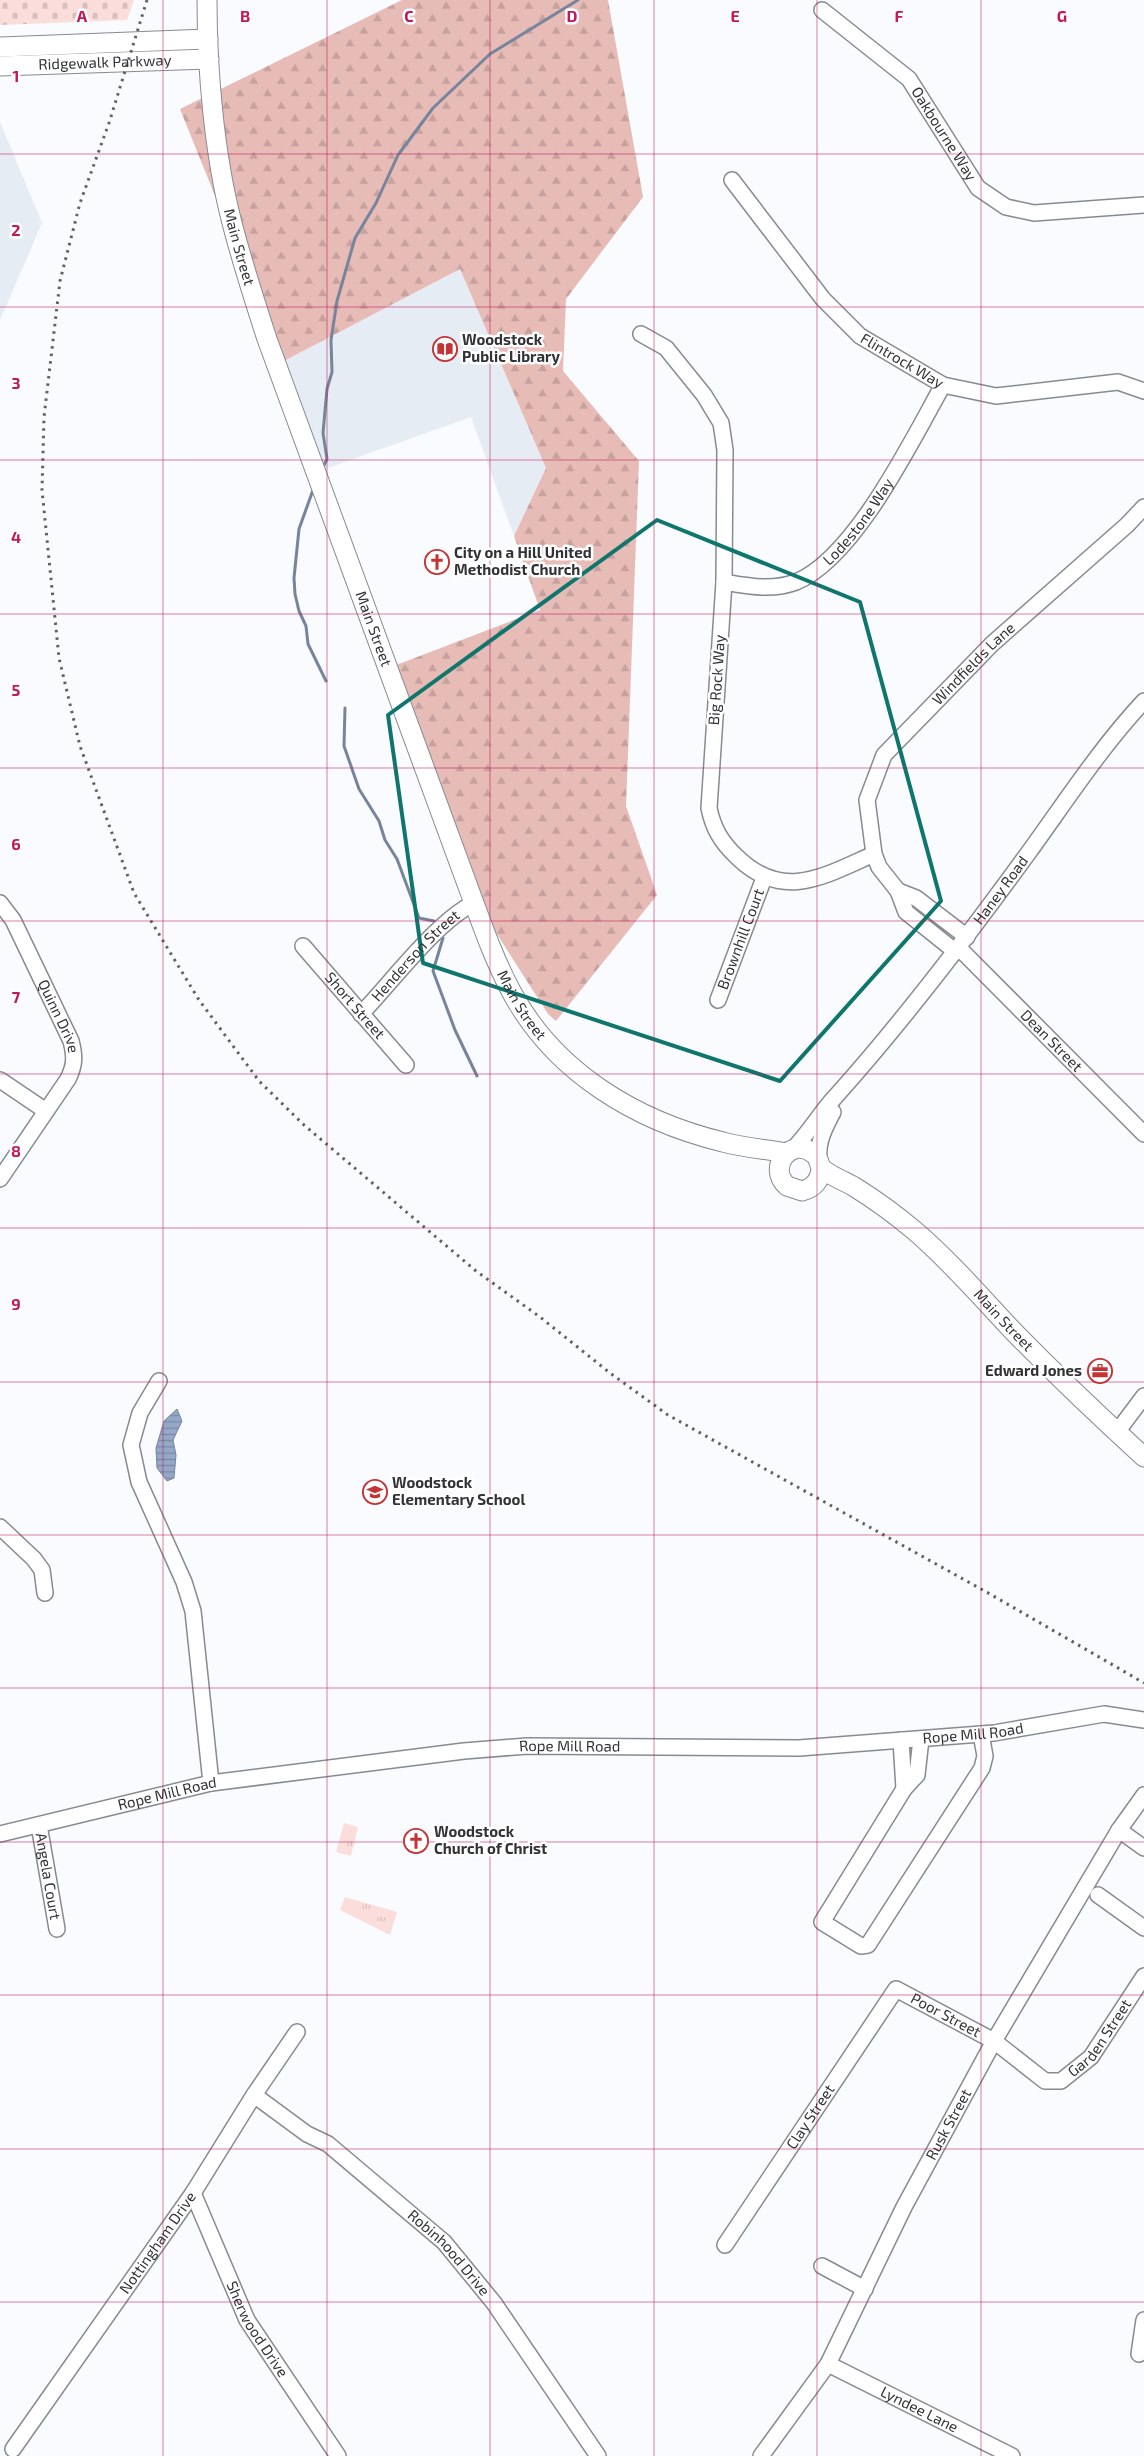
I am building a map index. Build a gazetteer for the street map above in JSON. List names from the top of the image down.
{
  "streets": {
    "main road": ["Ridgewalk Parkway", "Main Street"],
    "street": [
      "Oakbourne Way",
      "Flintrock Way",
      "Lodestone Way",
      "Windfields Lane",
      "Big Rock Way",
      "Haney Road",
      "Brownhill Court",
      "Henderson Street",
      "Short Street",
      "Quinn Drive",
      "Dean Street",
      "Rope Mill Road",
      "Angela Court",
      "Poor Street",
      "Garden Street",
      "Clay Street",
      "Rusk Street",
      "Nottingham Drive",
      "Robinhood Drive",
      "Sherwood Drive",
      "Lyndee Lane"
    ]
  },
  "crossings": [
    ["Ridgewalk Parkway", "Main Street"],
    ["Main Street", "Haney Road"],
    ["Main Street", "Henderson Street"],
    ["Flintrock Way", "Lodestone Way"],
    ["Lodestone Way", "Big Rock Way"],
    ["Windfields Lane", "Big Rock Way"],
    ["Big Rock Way", "Brownhill Court"],
    ["Haney Road", "Dean Street"],
    ["Henderson Street", "Short Street"],
    ["Rope Mill Road", "Angela Court"],
    ["Poor Street", "Garden Street"],
    ["Poor Street", "Clay Street"],
    ["Poor Street", "Rusk Street"],
    ["Garden Street", "Rusk Street"],
    ["Rusk Street", "Lyndee Lane"],
    ["Nottingham Drive", "Robinhood Drive"],
    ["Nottingham Drive", "Sherwood Drive"]
  ],
  "places": {
    "library": ["Woodstock Public Library"],
    "church": ["City on a Hill United Methodist Church", "Woodstock Church of Christ"],
    "office": ["Edward Jones"],
    "school or university": ["Woodstock Elementary School"]
  },
  "grid": {
    "columns": [
      "A",
      "B",
      "C",
      "D",
      "E",
      "F",
      "G"
    ],
    "rows": [
      "1",
      "2",
      "3",
      "4",
      "5",
      "6",
      "7",
      "8",
      "9"
    ]
  }
}
